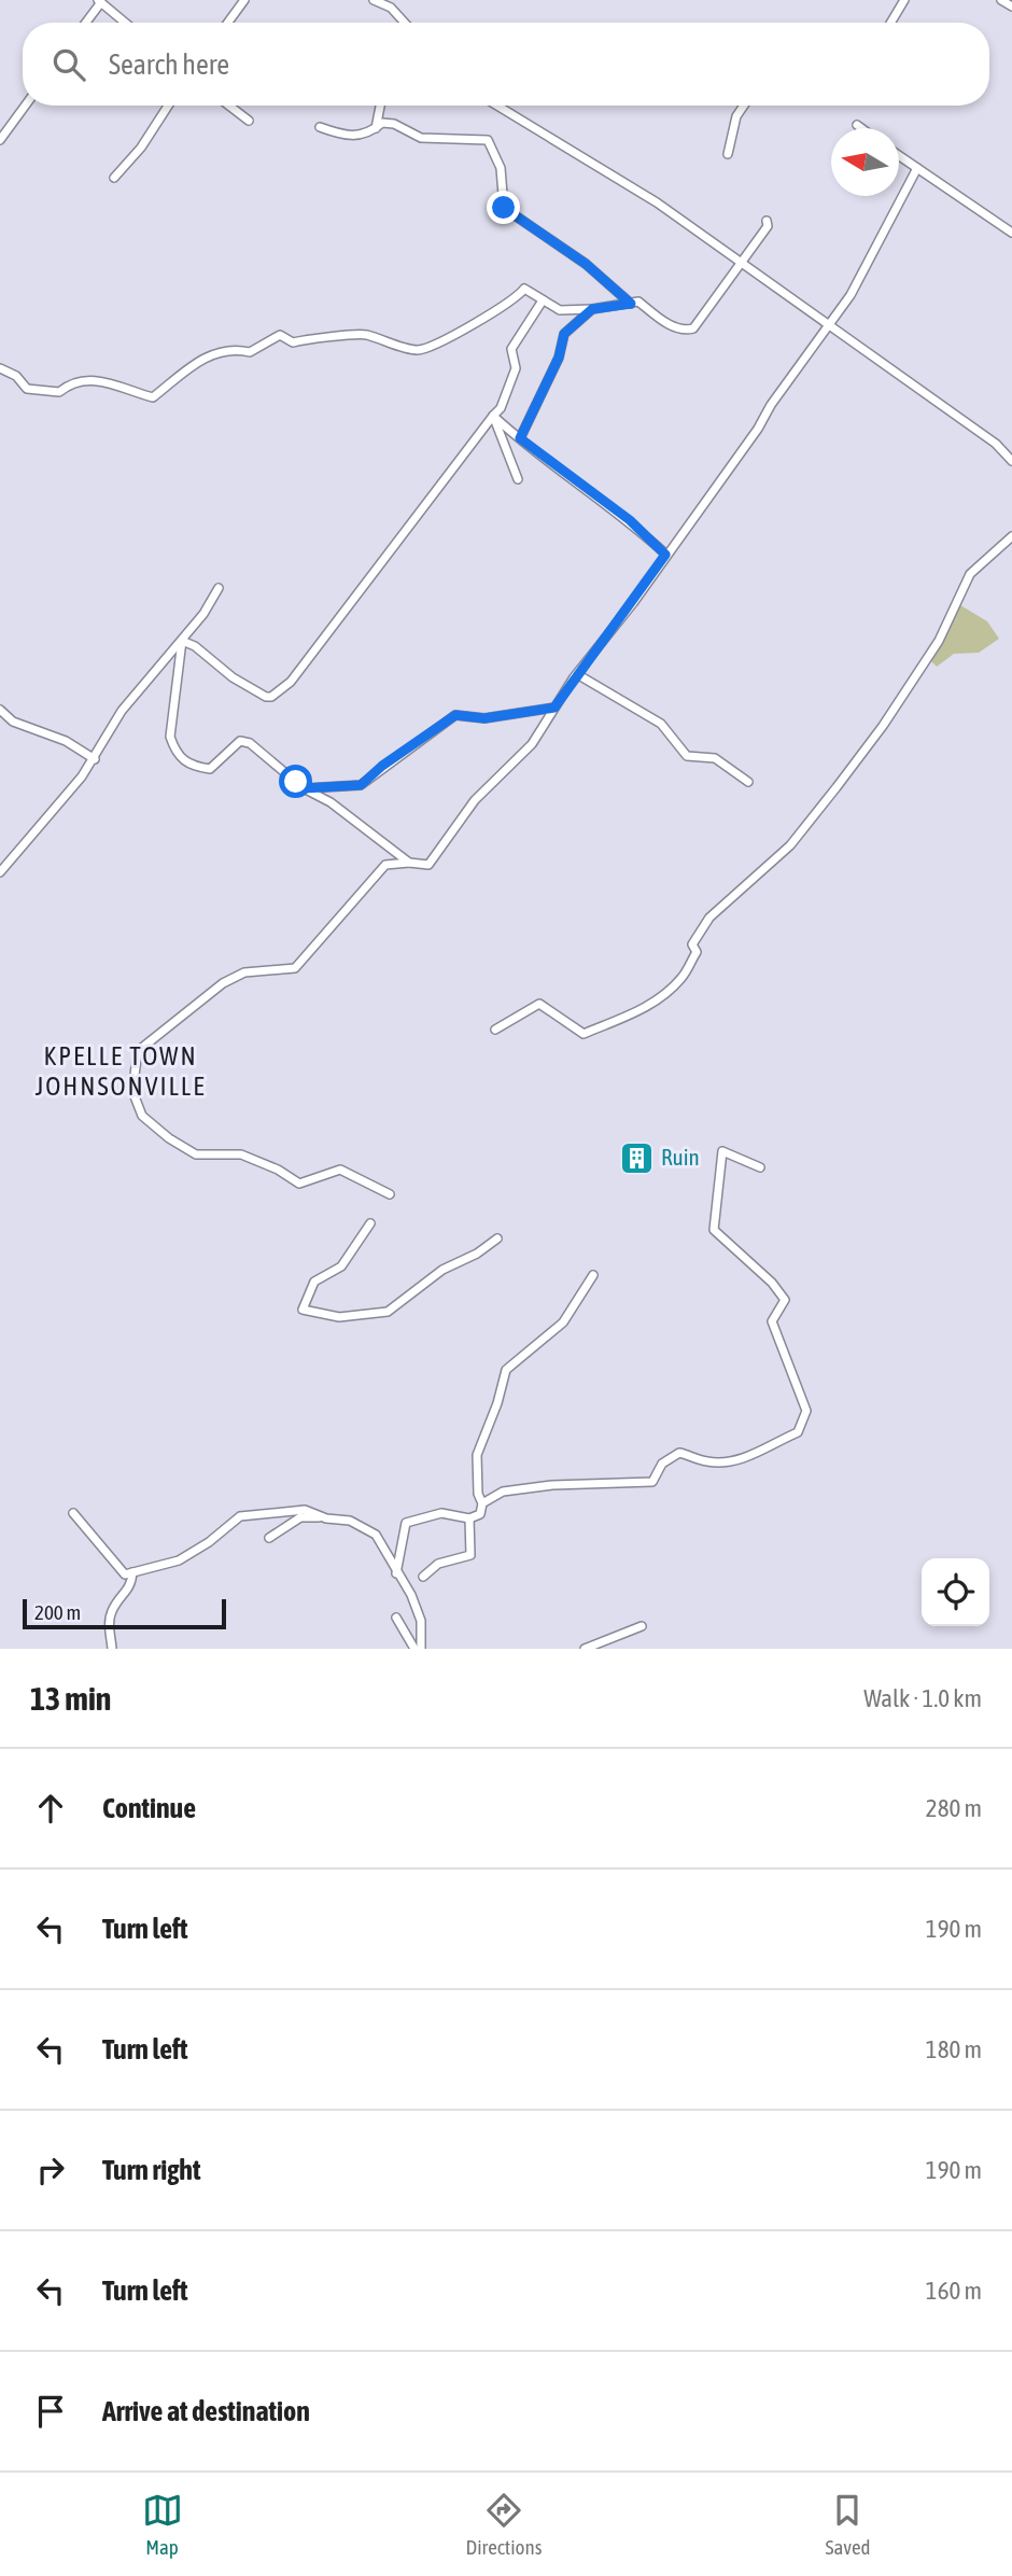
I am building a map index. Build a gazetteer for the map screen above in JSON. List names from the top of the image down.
{
  "districts": ["KPELLE TOWN JOHNSONVILLE"],
  "places": {
    "building": ["Ruin"]
  },
  "scale_bar": "200 m",
  "north": "left",
  "page": {
    "search": "Search here",
    "scale": "200 m",
    "heading": ["13 min", "Walk · 1.0 km"],
    "list": [
      ["Continue", "280 m"],
      ["Turn left", "190 m"],
      ["Turn left", "180 m"],
      ["Turn right", "190 m"],
      ["Turn left", "160 m"],
      "Arrive at destination"
    ],
    "nav": ["Map", "Directions", "Saved"]
  }
}
